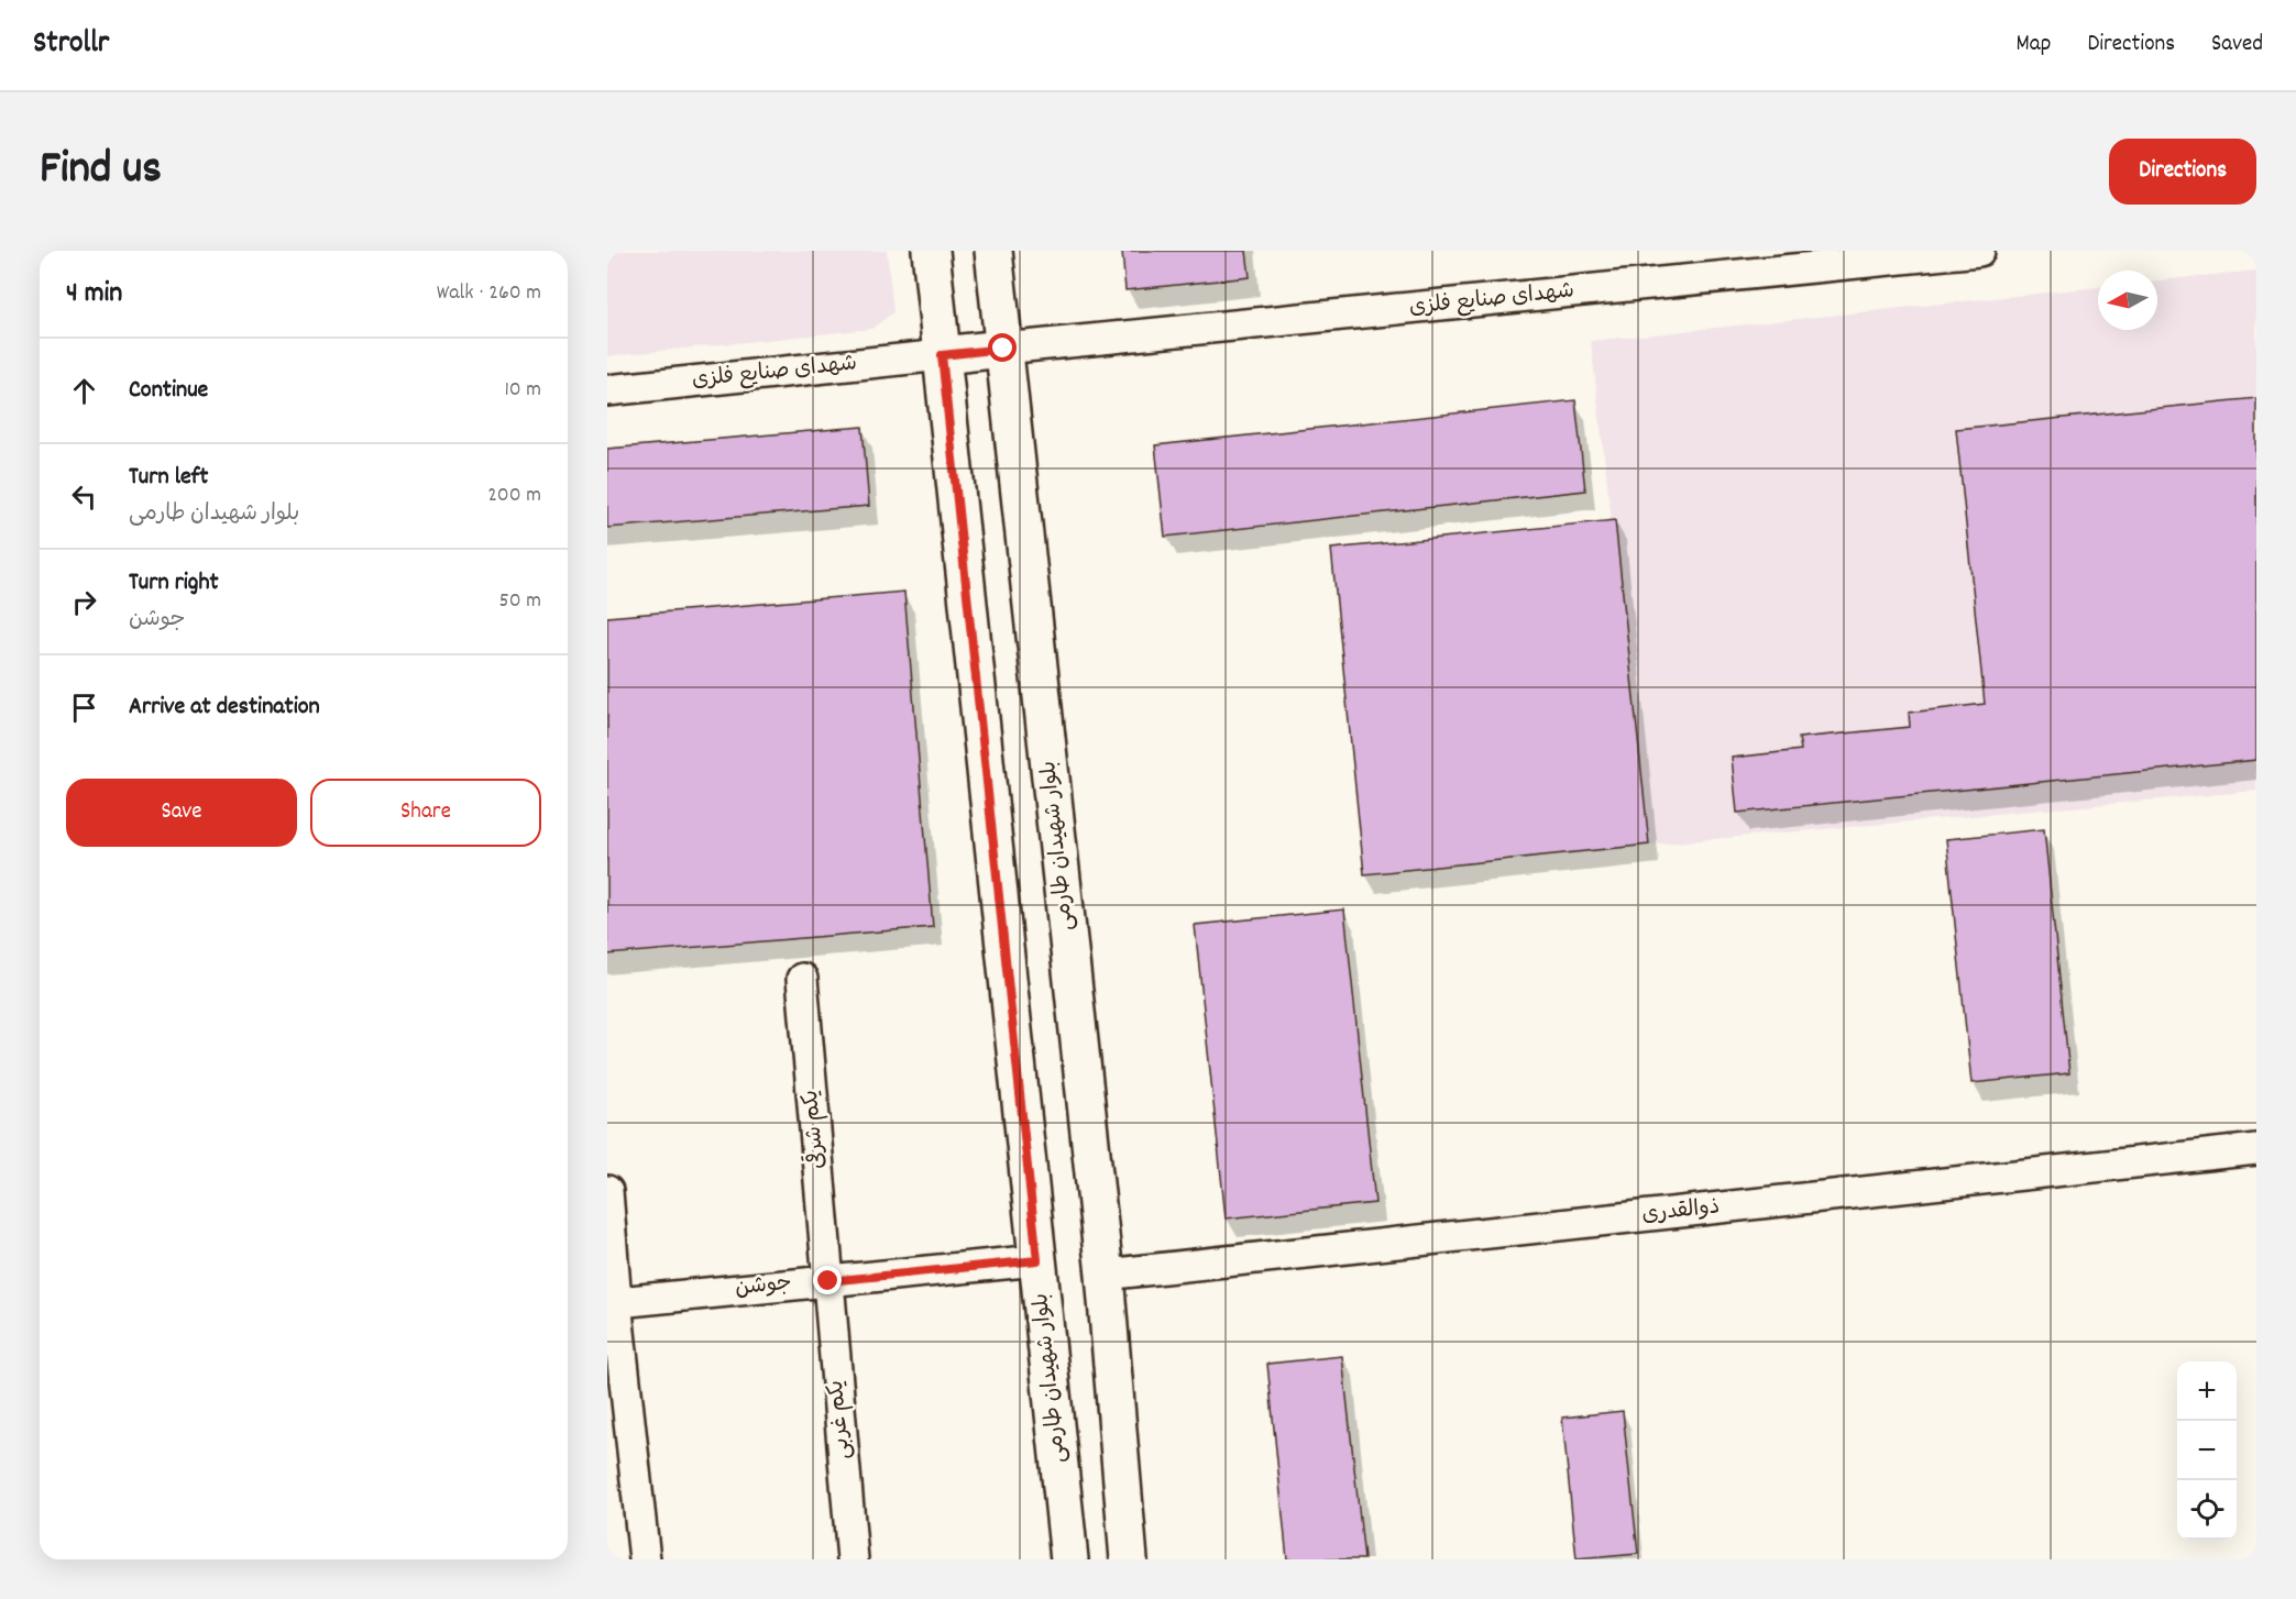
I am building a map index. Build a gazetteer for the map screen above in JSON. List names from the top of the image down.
{
  "streets": {
    "main road": ["بلوار شهیدان طارمی"],
    "street": [
      "شهدای صنایع فلزی",
      "یکم شرقی",
      "ذوالقدری",
      "جوشن",
      "یکم غربی"
    ]
  },
  "crossings": [
    ["شهدای صنایع فلزی", "بلوار شهیدان طارمی"],
    ["بلوار شهیدان طارمی", "ذوالقدری"],
    ["بلوار شهیدان طارمی", "جوشن"],
    ["یکم شرقی", "جوشن"],
    ["یکم شرقی", "یکم غربی"],
    ["جوشن", "یکم غربی"]
  ],
  "north": "left",
  "page": {
    "header": "Strollr",
    "nav": ["Map", "Directions", "Saved"],
    "title": "Find us",
    "buttons": [
      "Directions",
      ["Save", "Share"]
    ],
    "heading": ["4 min", "Walk · 260 m"],
    "list": [
      ["Continue", "10 m"],
      ["Turn left", "بلوار شهیدان طارمی", "200 m"],
      ["Turn right", "جوشن", "50 m"],
      "Arrive at destination"
    ],
    "map_buttons": ["+", "−"]
  }
}
